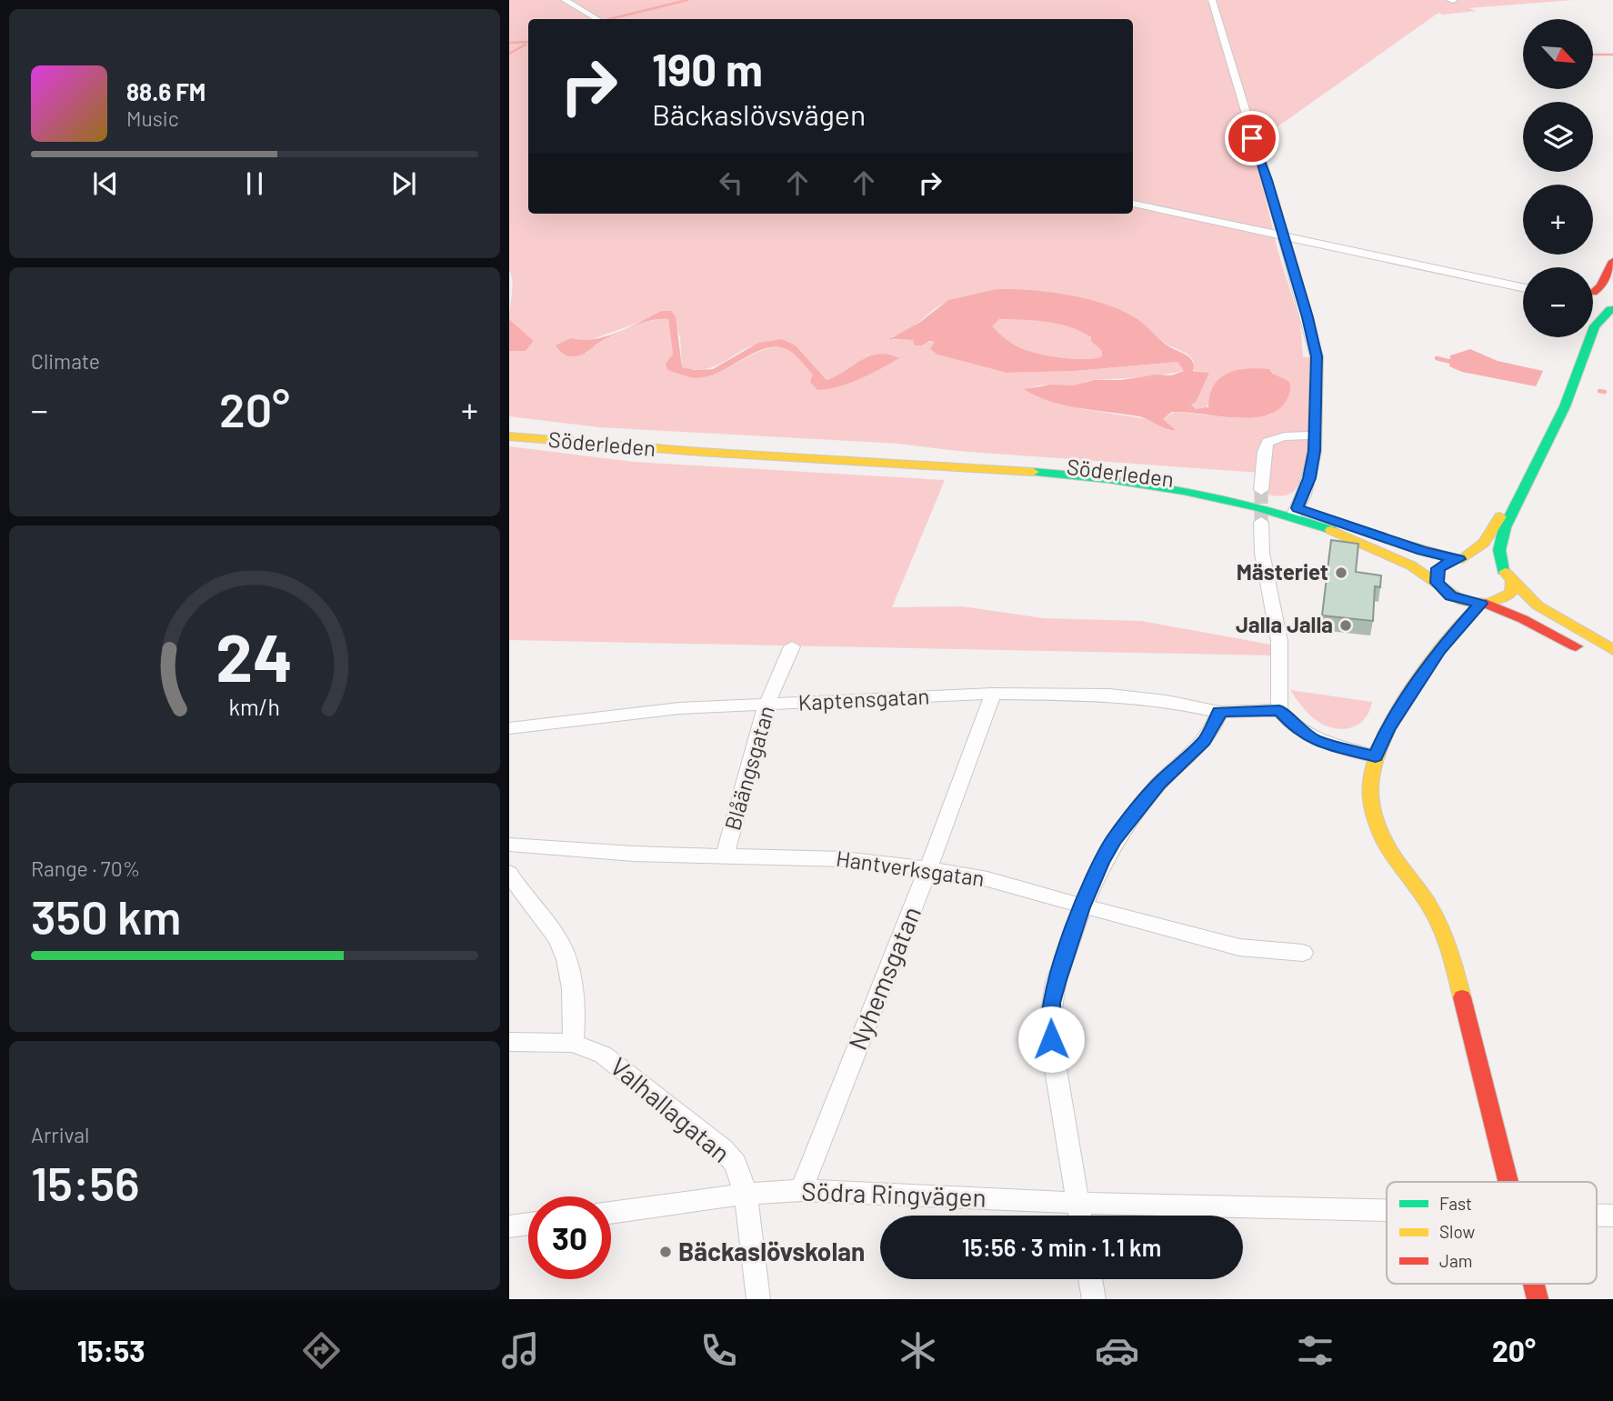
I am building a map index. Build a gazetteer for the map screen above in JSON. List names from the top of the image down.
{
  "streets": {
    "street": [
      "Söderleden",
      "Kaptensgatan",
      "Blåängsgatan",
      "Hantverksgatan",
      "Nyhemsgatan",
      "Valhallagatan",
      "Södra Ringvägen"
    ]
  },
  "crossings": [
    ["Kaptensgatan", "Blåängsgatan"],
    ["Kaptensgatan", "Nyhemsgatan"],
    ["Blåängsgatan", "Hantverksgatan"],
    ["Hantverksgatan", "Nyhemsgatan"],
    ["Nyhemsgatan", "Södra Ringvägen"],
    ["Valhallagatan", "Södra Ringvägen"]
  ],
  "places": ["Mästeriet", "Jalla Jalla", "Bäckaslövskolan"],
  "legend": ["Fast", "Slow", "Jam"],
  "north": "bottom right",
  "page": {
    "map_buttons": ["+", "−"],
    "turn": ["190 m", "Bäckaslövsvägen"],
    "song": ["88.6 FM", "Music"],
    "tile": [
      "Climate",
      ["Range · 70%", "350 km"],
      ["Arrival", "15:56"]
    ],
    "heat": ["−", "20°", "+"],
    "limit": "30",
    "trip": "15:56 · 3 min · 1.1 km",
    "tabs": ["15:53", "20°"],
    "gauge": ["24", "km/h"]
  }
}
